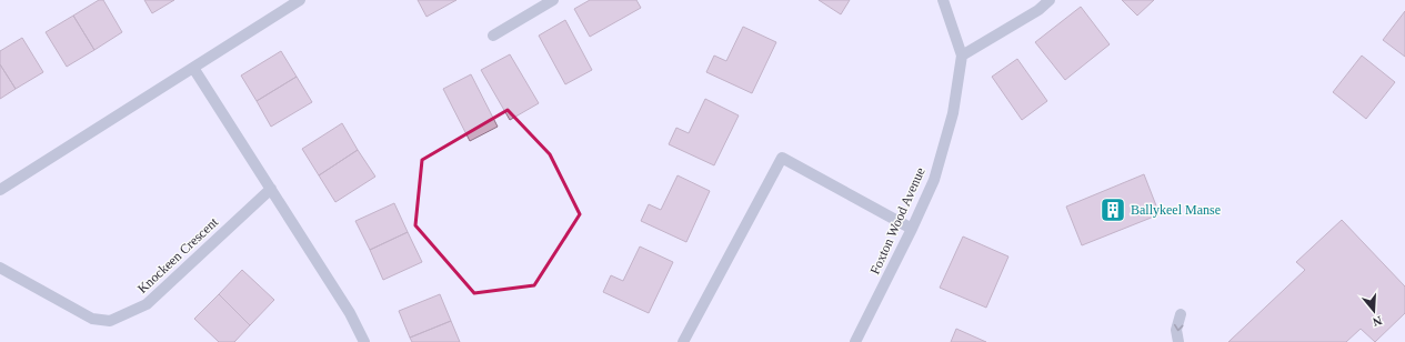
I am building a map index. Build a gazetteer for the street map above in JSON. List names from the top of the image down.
{
  "streets": {
    "street": ["Foxton Wood Avenue", "Knockeen Crescent"]
  },
  "places": {
    "building": ["Ballykeel Manse"]
  },
  "north": "bottom"
}
